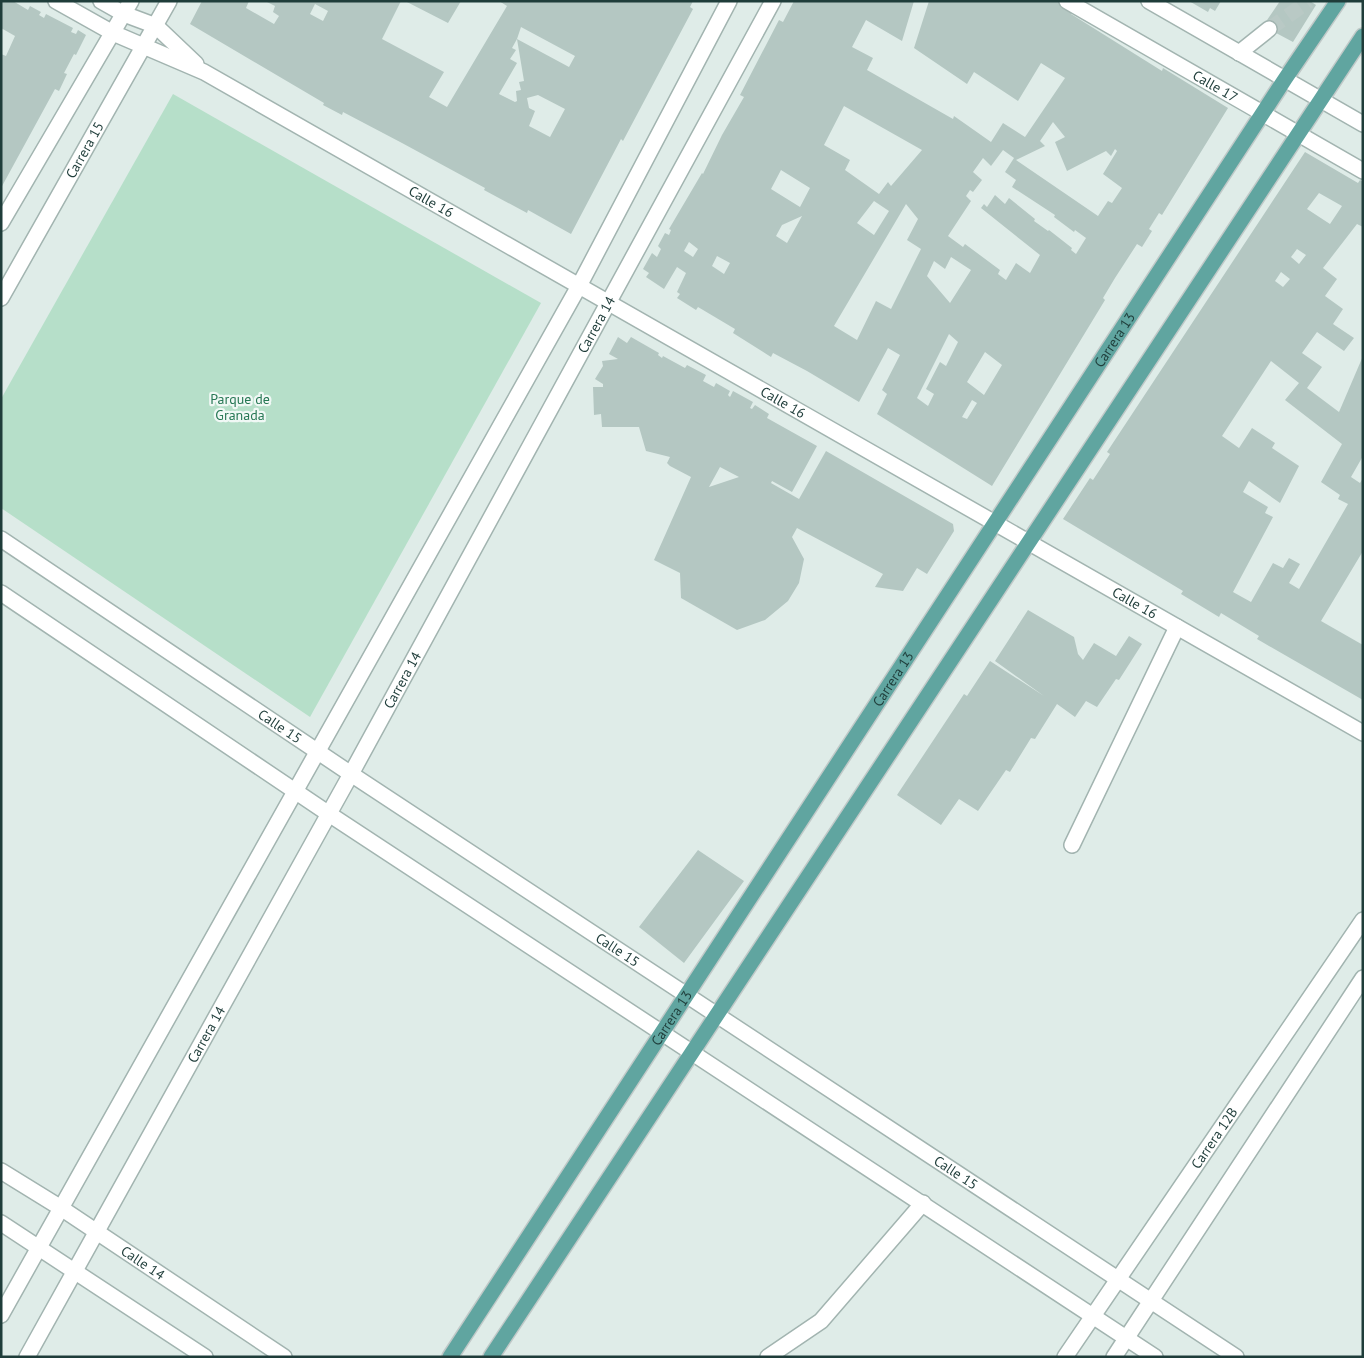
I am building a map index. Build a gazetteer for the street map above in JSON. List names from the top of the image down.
{
  "streets": {
    "main road": ["Carrera 13"],
    "street": [
      "Calle 17",
      "Carrera 15",
      "Calle 16",
      "Carrera 14",
      "Calle 15",
      "Carrera 12B",
      "Calle 14"
    ]
  },
  "crossings": [
    ["Calle 17", "Carrera 13"],
    ["Carrera 15", "Calle 16"],
    ["Calle 16", "Carrera 14"],
    ["Calle 16", "Carrera 13"],
    ["Carrera 14", "Calle 15"],
    ["Carrera 14", "Calle 14"],
    ["Carrera 13", "Calle 15"],
    ["Calle 15", "Carrera 12B"]
  ],
  "parks": ["Parque de Granada"]
}
